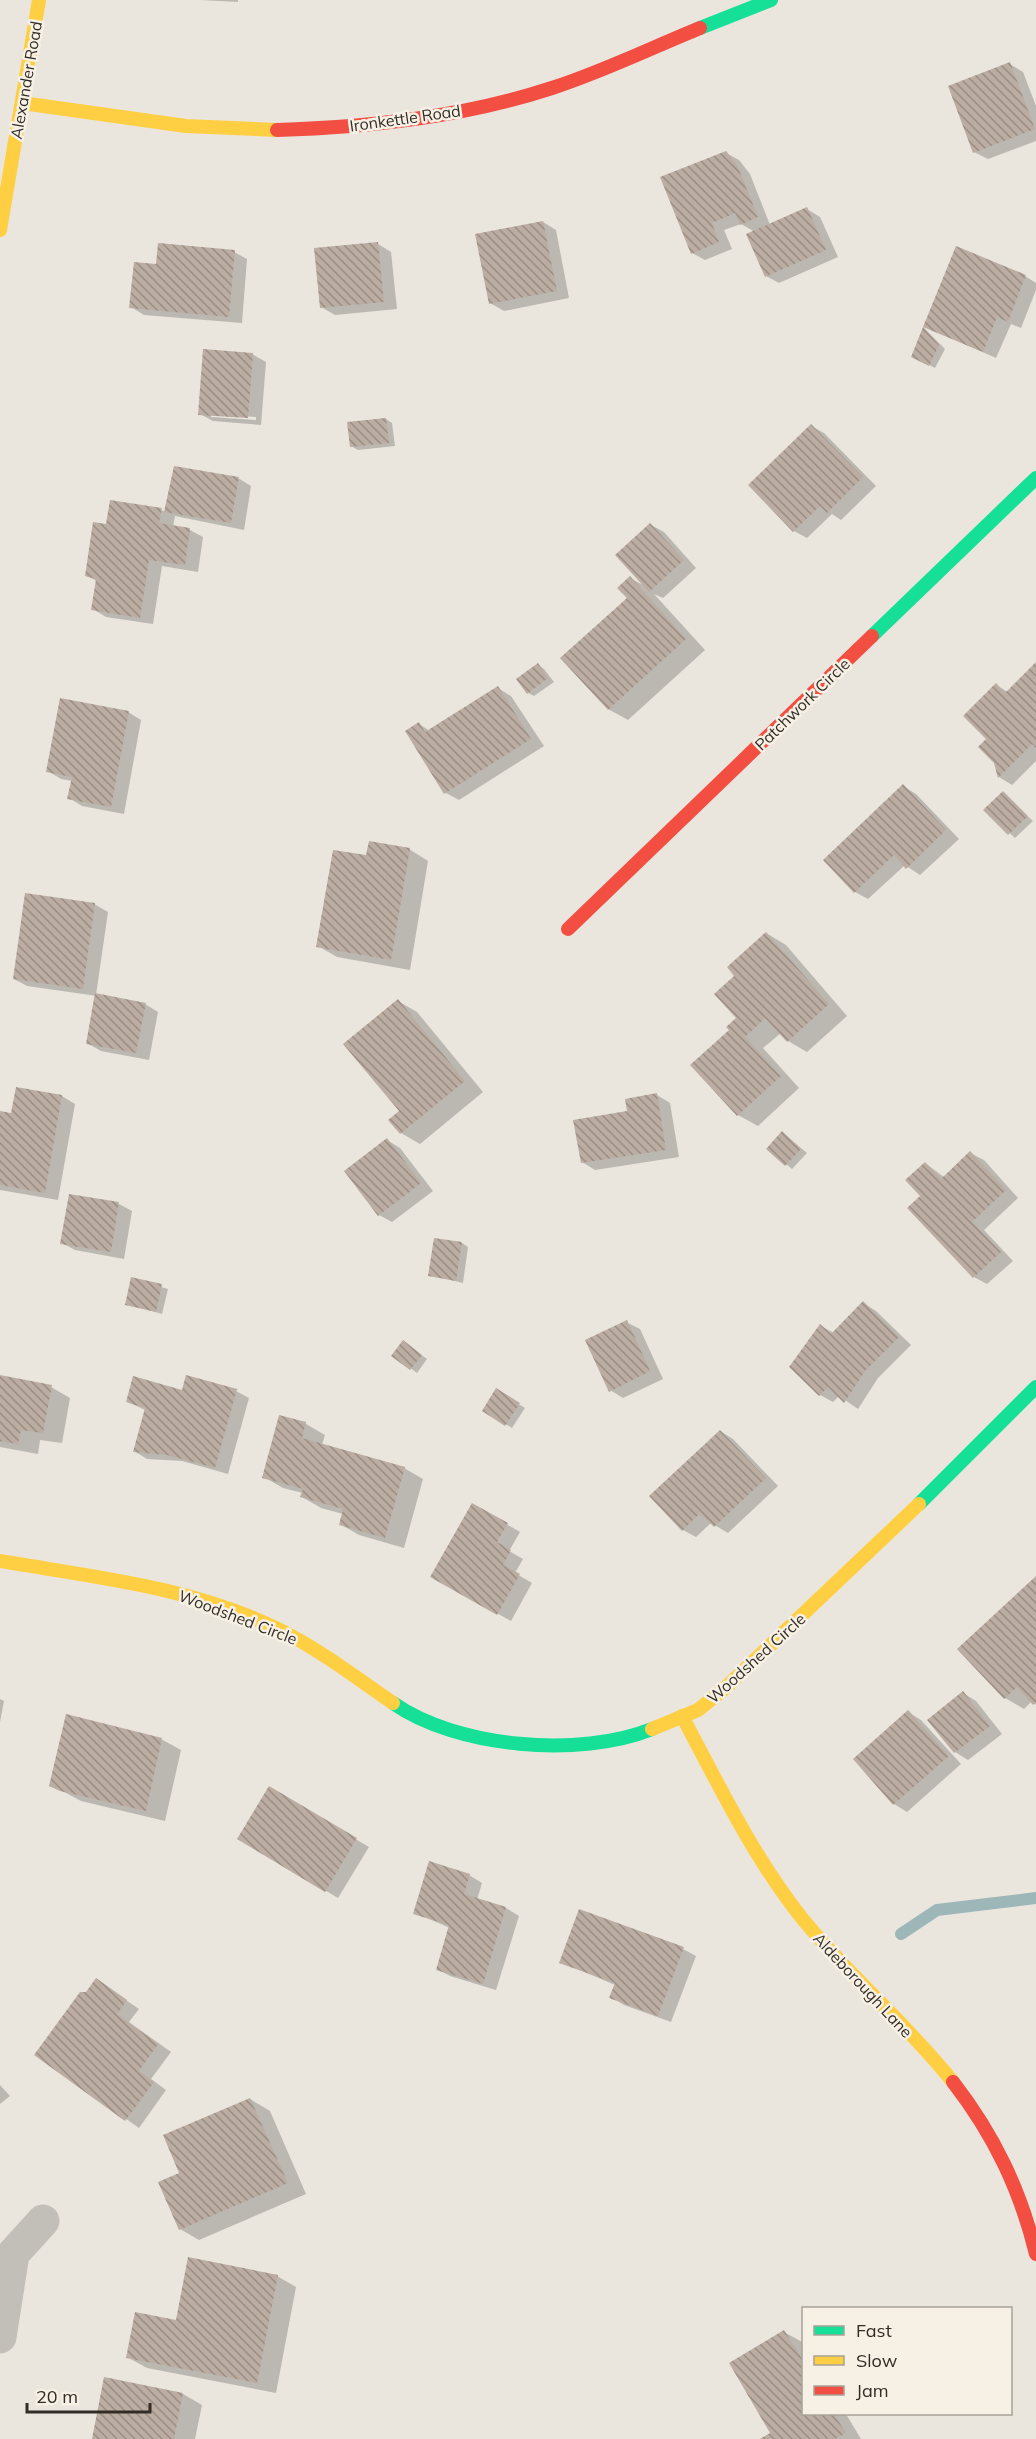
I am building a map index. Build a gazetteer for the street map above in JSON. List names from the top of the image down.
{
  "streets": {
    "street": [
      "Alexander Road",
      "Ironkettle Road",
      "Patchwork Circle",
      "Woodshed Circle",
      "Aldeborough Lane"
    ]
  },
  "crossings": [
    ["Alexander Road", "Ironkettle Road"],
    ["Woodshed Circle", "Aldeborough Lane"]
  ],
  "legend": ["Fast", "Slow", "Jam"],
  "scale_bar": "20 m"
}
